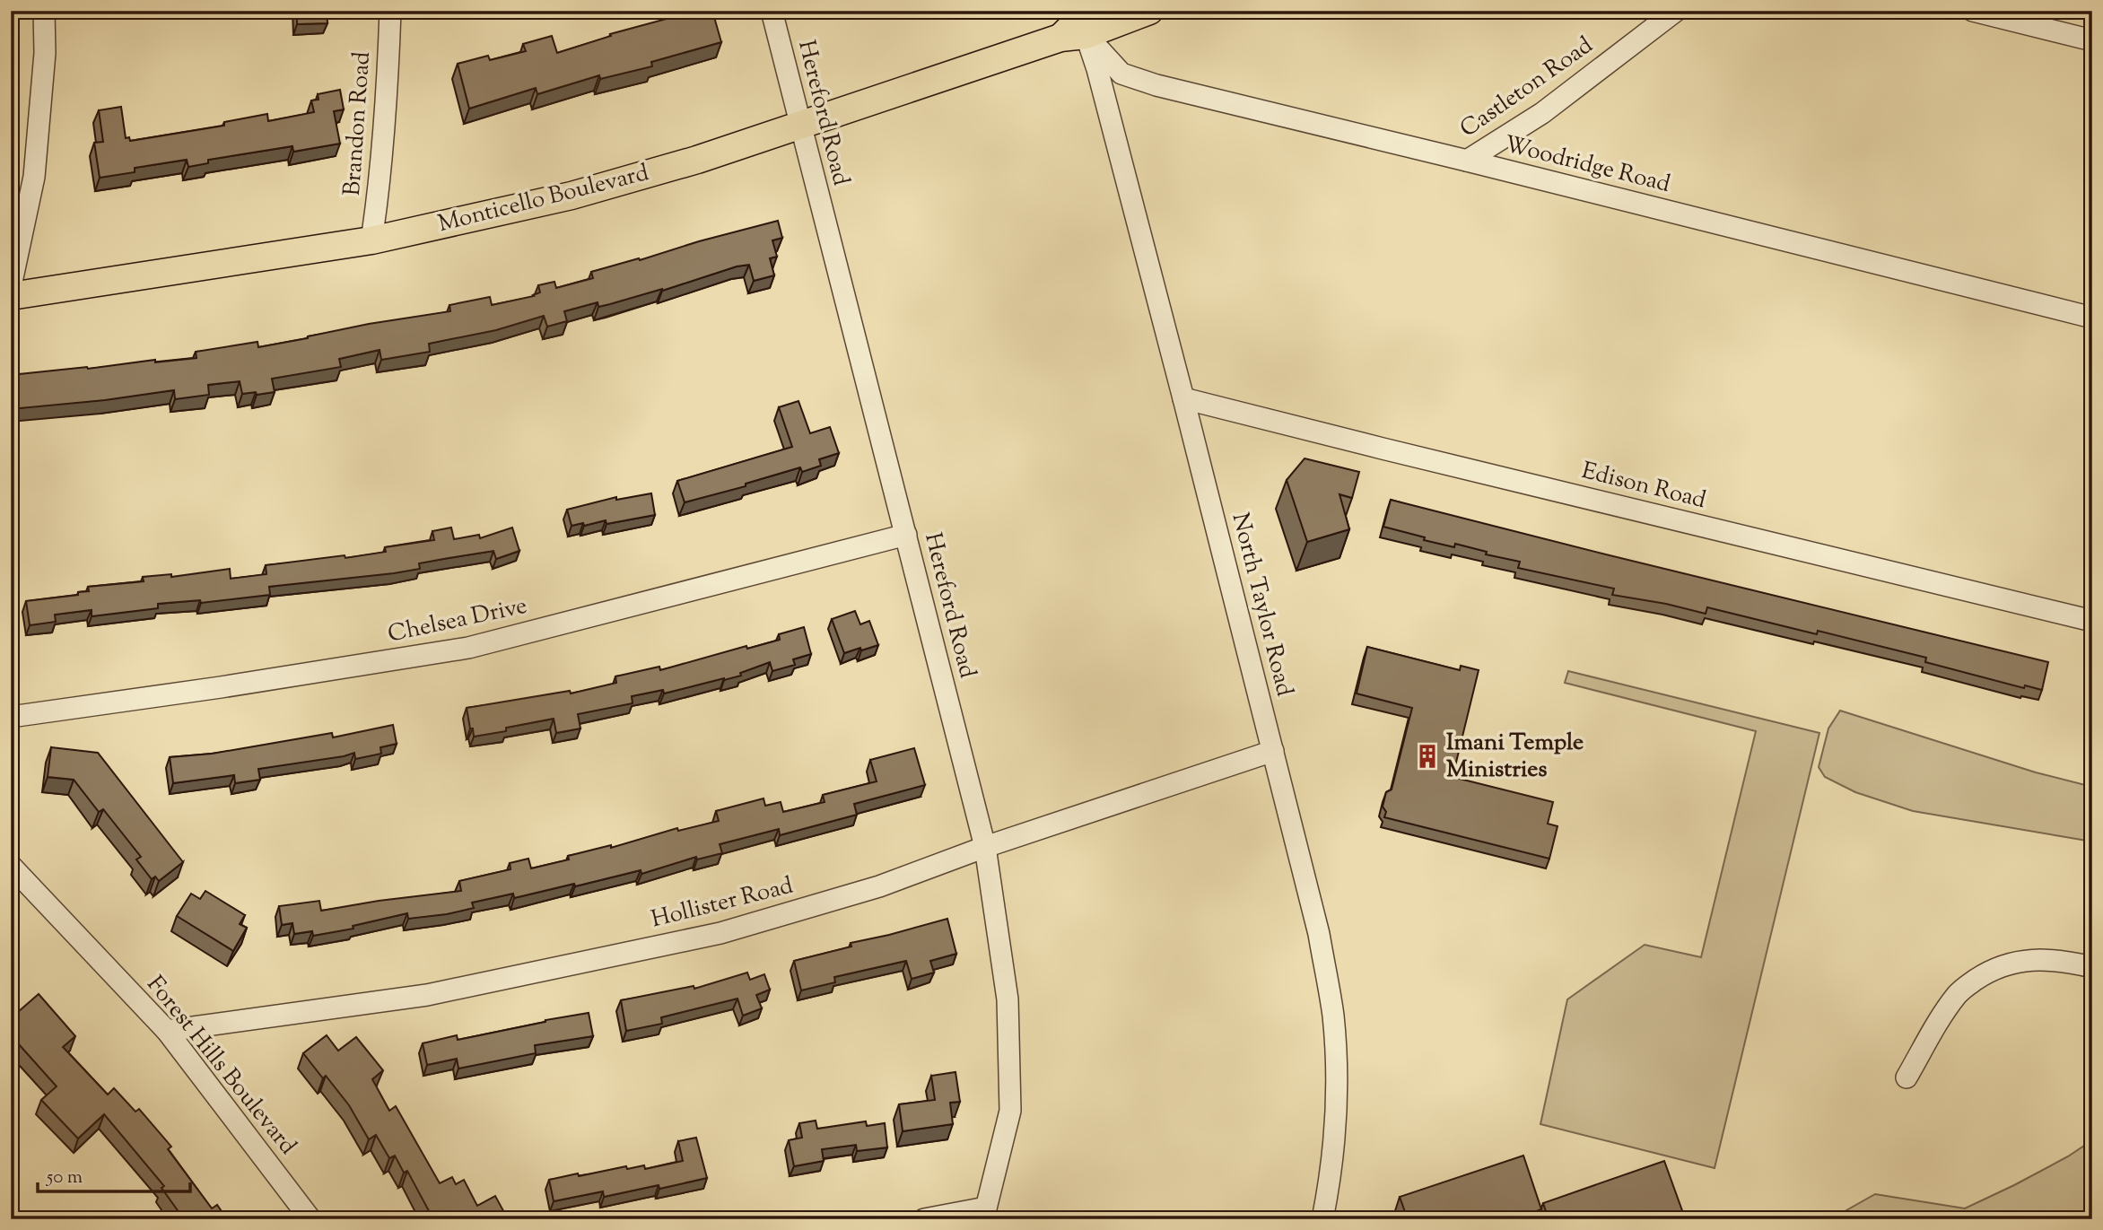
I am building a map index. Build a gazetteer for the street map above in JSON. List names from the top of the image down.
{
  "streets": {
    "main road": ["Monticello Boulevard"],
    "street": [
      "Castleton Road",
      "Hereford Road",
      "Brandon Road",
      "Woodridge Road",
      "Edison Road",
      "North Taylor Road",
      "Chelsea Drive",
      "Hollister Road",
      "Forest Hills Boulevard"
    ]
  },
  "crossings": [
    ["Castleton Road", "Woodridge Road"],
    ["Hereford Road", "Monticello Boulevard"],
    ["Hereford Road", "Chelsea Drive"],
    ["Hereford Road", "Hollister Road"],
    ["Brandon Road", "Monticello Boulevard"],
    ["Woodridge Road", "Monticello Boulevard"],
    ["Woodridge Road", "North Taylor Road"],
    ["Monticello Boulevard", "North Taylor Road"],
    ["Edison Road", "North Taylor Road"],
    ["North Taylor Road", "Hollister Road"],
    ["Hollister Road", "Forest Hills Boulevard"]
  ],
  "places": {
    "building": ["Imani Temple Ministries"]
  },
  "scale_bar": "50 m"
}
